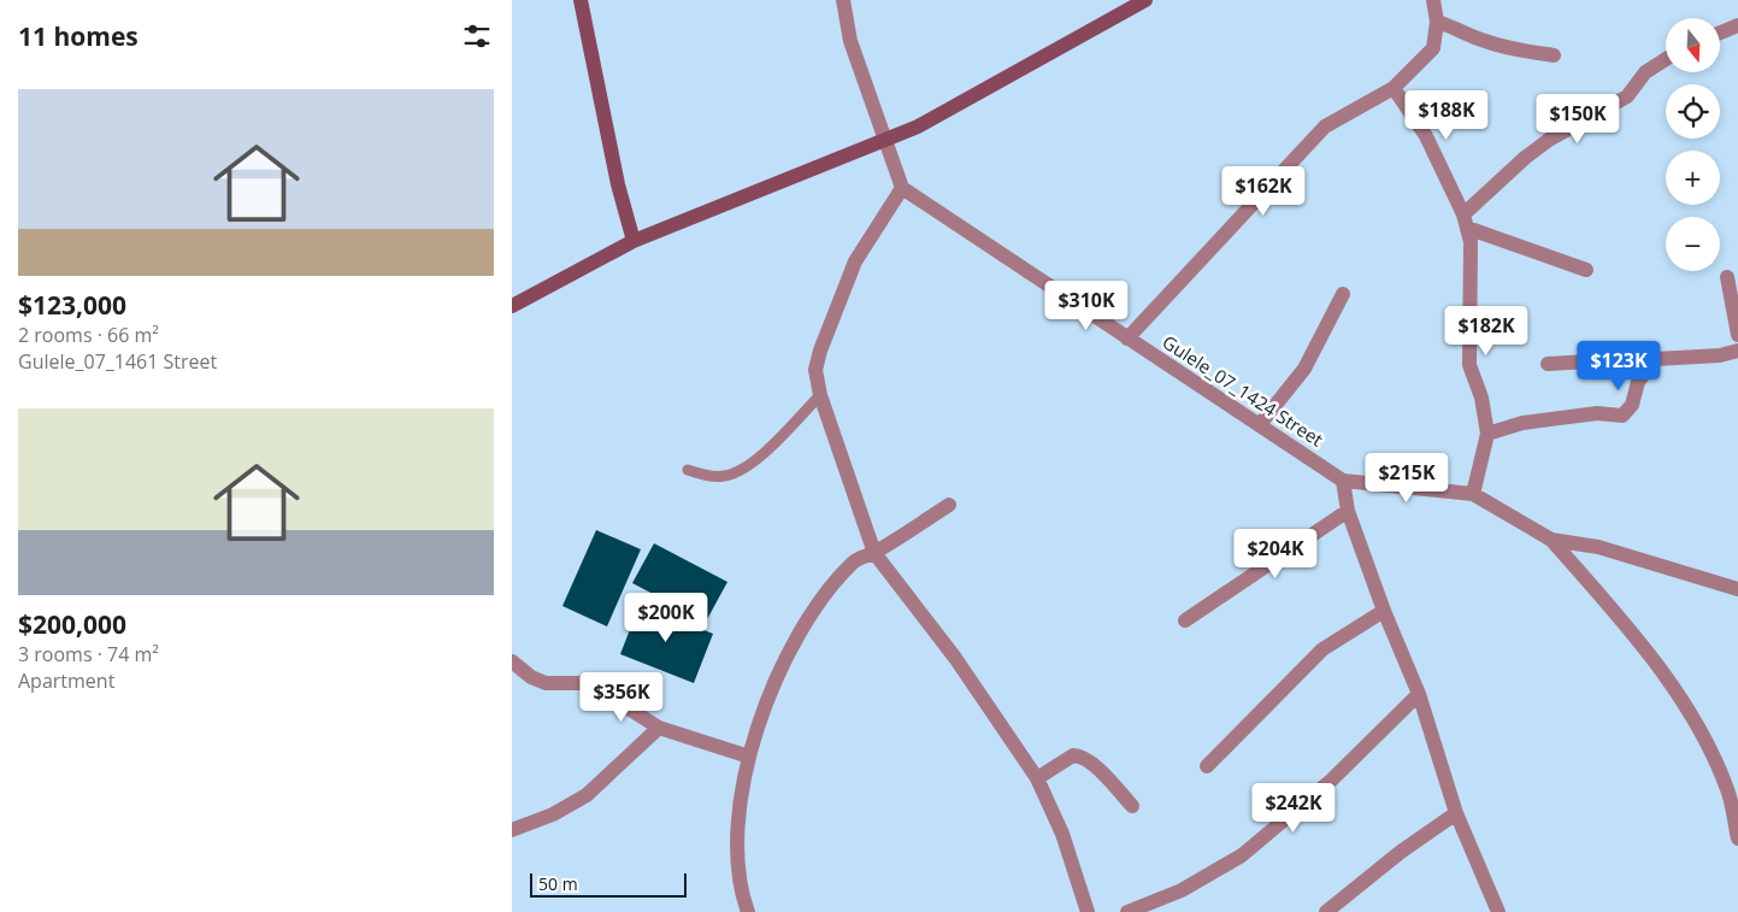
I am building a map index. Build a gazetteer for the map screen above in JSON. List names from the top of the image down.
{
  "streets": {
    "street": ["Gulele_07_1424 Street"]
  },
  "scale_bar": "50 m",
  "north": "bottom",
  "page": {
    "heading": "11 homes",
    "map_buttons": ["+", "−"],
    "list": [
      {
        "name": "$123,000",
        "note": "2 rooms · 66 m² · Gulele_07_1461 Street"
      },
      {
        "name": "$200,000",
        "note": "3 rooms · 74 m² · Apartment"
      }
    ],
    "price": [
      "$188K",
      "$150K",
      "$162K",
      "$310K",
      "$182K",
      "$123K",
      "$215K",
      "$204K",
      "$200K",
      "$356K",
      "$242K"
    ],
    "scale": "50 m"
  }
}
